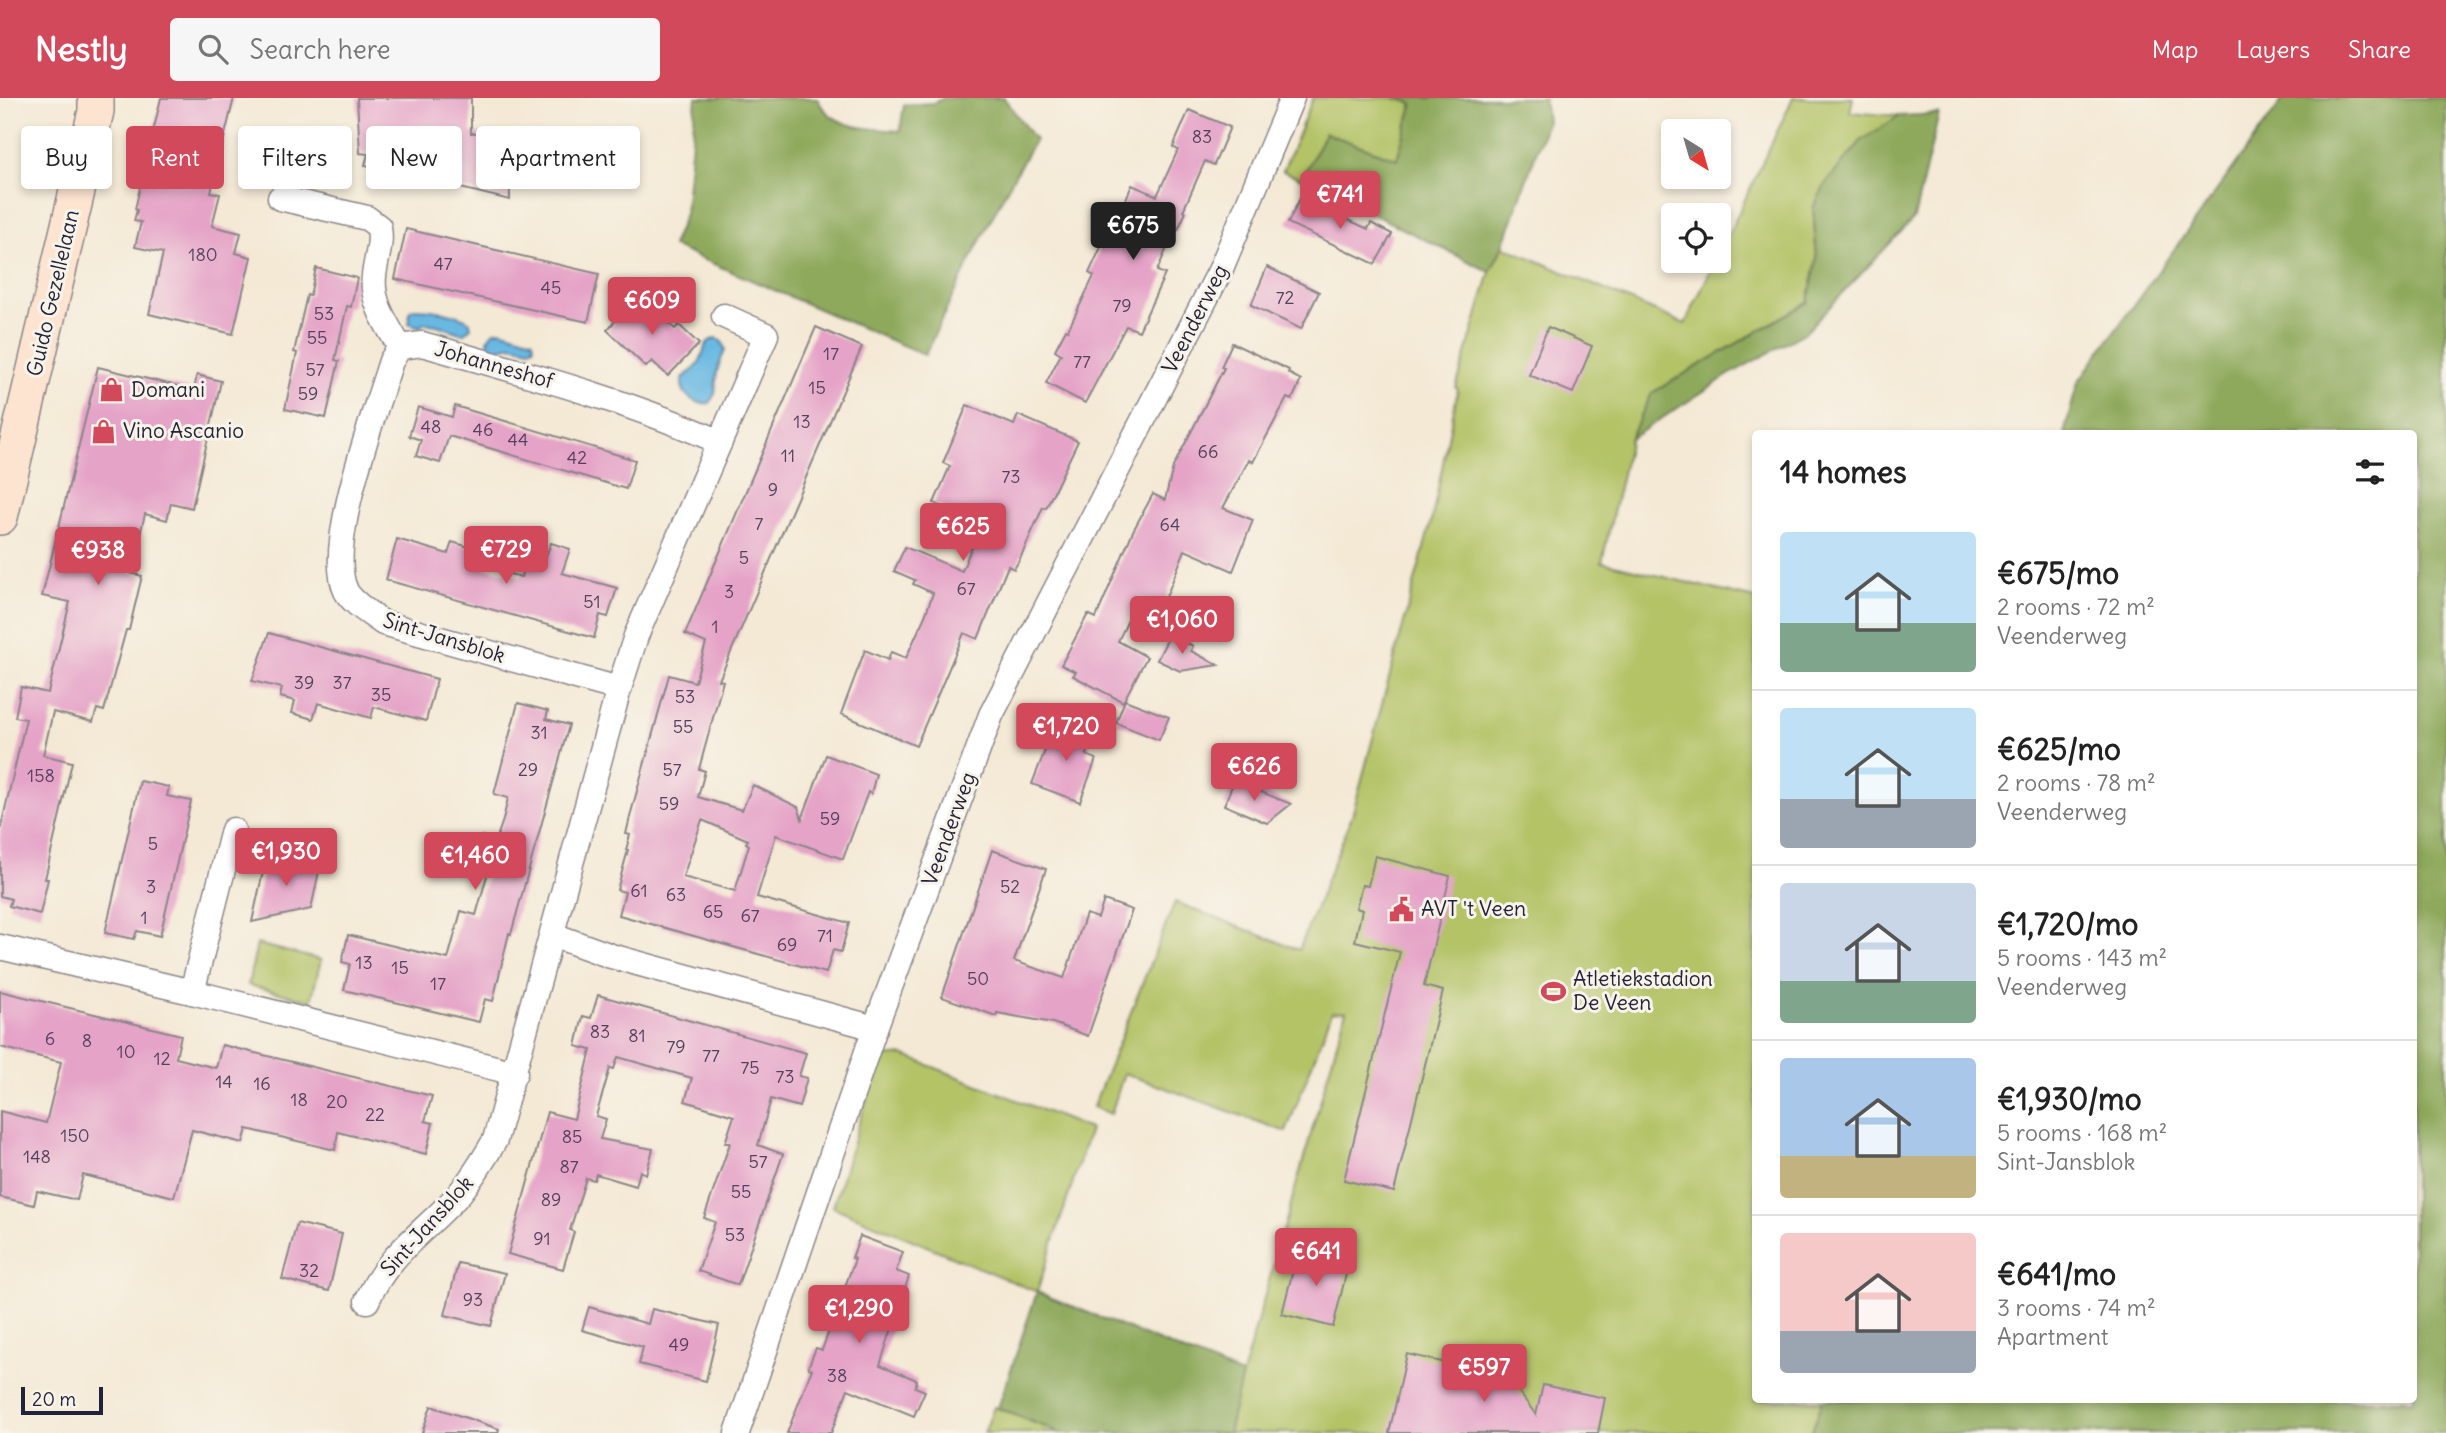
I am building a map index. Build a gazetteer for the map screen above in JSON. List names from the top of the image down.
{
  "streets": {
    "main road": ["Guido Gezellelaan"],
    "street": ["Veenderweg", "Johanneshof", "Sint-Jansblok"]
  },
  "crossings": [
    ["Johanneshof", "Sint-Jansblok"]
  ],
  "places": {
    "shop": ["Domani", "Vino Ascanio"],
    "public building": ["AVT 't Veen"],
    "sports": ["Atletiekstadion De Veen"]
  },
  "house_numbers": [
    "83",
    "180",
    "47",
    "45",
    "72",
    "79",
    "53",
    "55",
    "17",
    "77",
    "57",
    "15",
    "59",
    "13",
    "48",
    "46",
    "44",
    "66",
    "11",
    "42",
    "73",
    "9",
    "7",
    "64",
    "5",
    "67",
    "3",
    "51",
    "1",
    "39",
    "37",
    "35",
    "53",
    "55",
    "31",
    "29",
    "57",
    "158",
    "59",
    "59",
    "5",
    "3",
    "52",
    "61",
    "63",
    "65",
    "67",
    "1",
    "71",
    "69",
    "13",
    "15",
    "50",
    "17",
    "83",
    "81",
    "6",
    "8",
    "79",
    "10",
    "77",
    "12",
    "75",
    "73",
    "14",
    "16",
    "18",
    "20",
    "22",
    "150",
    "85",
    "148",
    "57",
    "87",
    "55",
    "89",
    "53",
    "91",
    "32",
    "93",
    "49",
    "38"
  ],
  "scale_bar": "20 m",
  "north": "bottom right",
  "page": {
    "header": "Nestly",
    "search": "Search here",
    "nav": ["Map", "Layers", "Share"],
    "chip": [
      "Buy",
      "Rent",
      "Filters",
      "New",
      "Apartment"
    ],
    "price": [
      "€741",
      "€675",
      "€609",
      "€625",
      "€729",
      "€938",
      "€1,060",
      "€1,720",
      "€626",
      "€1,930",
      "€1,460",
      "€641",
      "€1,290",
      "€597"
    ],
    "heading": "14 homes",
    "list": [
      {
        "name": "€675/mo",
        "note": "2 rooms · 72 m² · Veenderweg"
      },
      {
        "name": "€625/mo",
        "note": "2 rooms · 78 m² · Veenderweg"
      },
      {
        "name": "€1,720/mo",
        "note": "5 rooms · 143 m² · Veenderweg"
      },
      {
        "name": "€1,930/mo",
        "note": "5 rooms · 168 m² · Sint-Jansblok"
      },
      {
        "name": "€641/mo",
        "note": "3 rooms · 74 m² · Apartment"
      }
    ],
    "scale": "20 m"
  }
}
